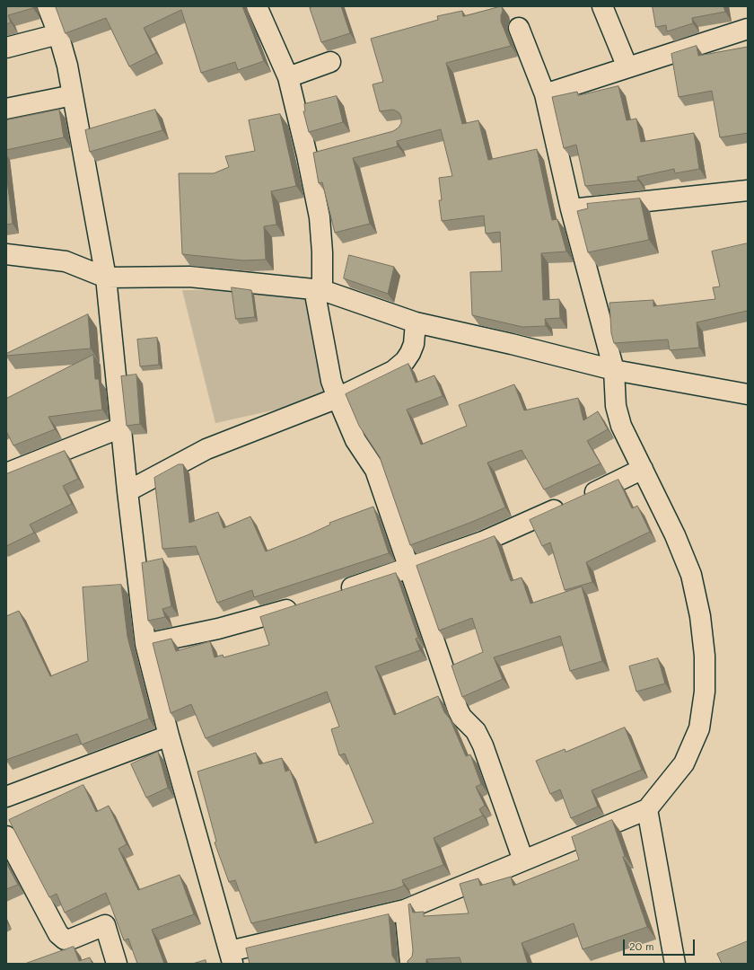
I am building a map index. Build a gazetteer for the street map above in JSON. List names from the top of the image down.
{
  "scale_bar": "20 m"
}
